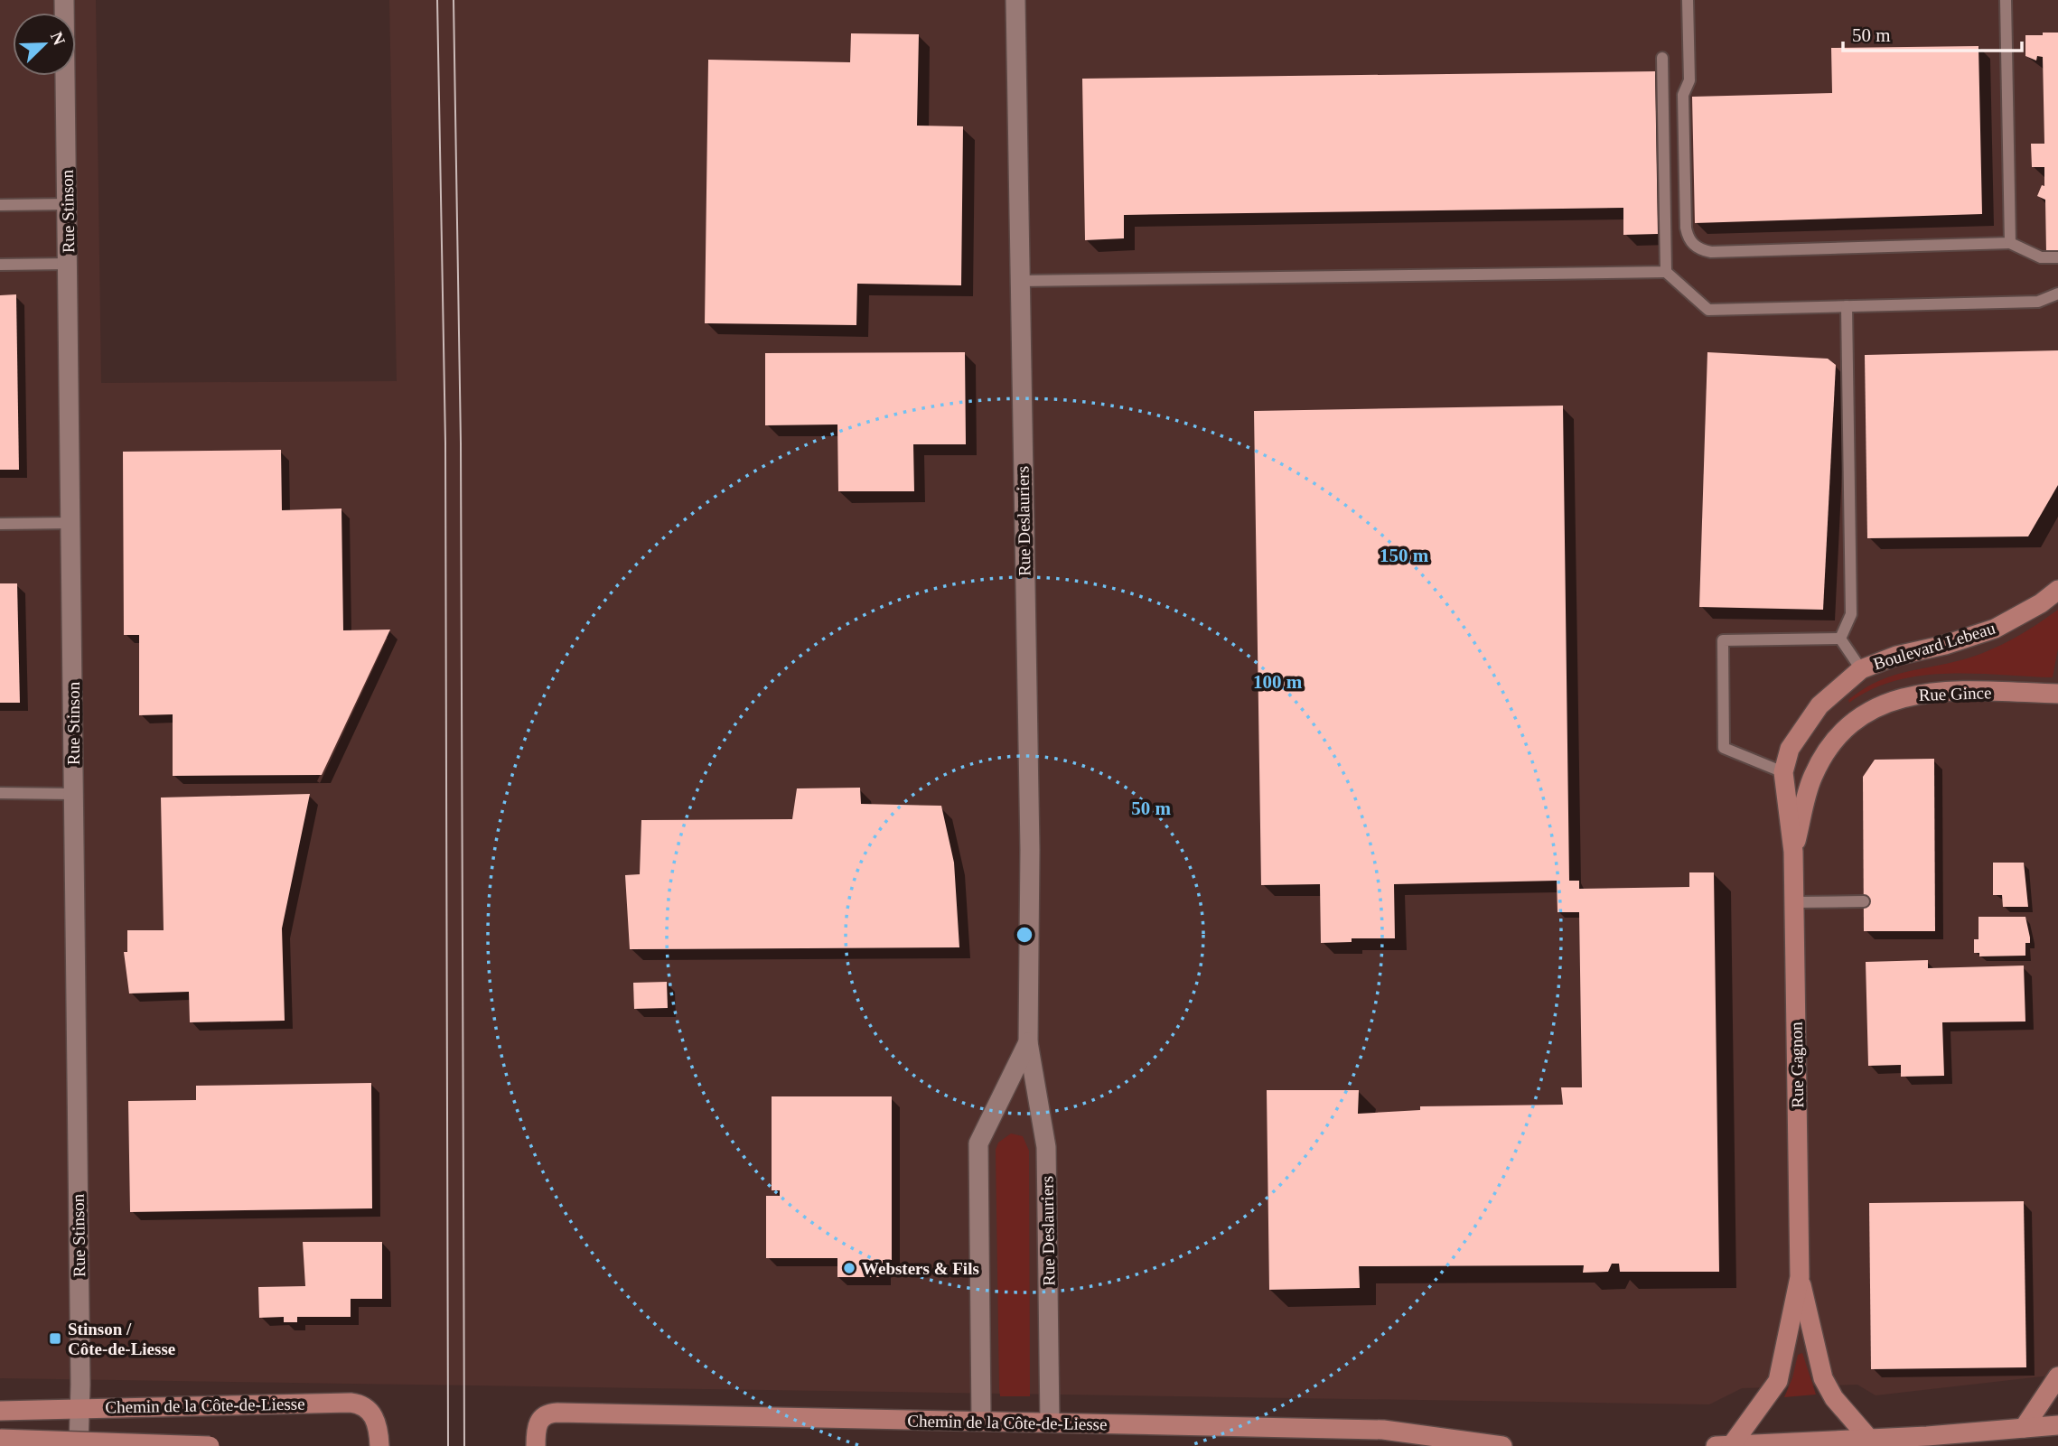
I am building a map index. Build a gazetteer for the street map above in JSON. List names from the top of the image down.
{
  "streets": {
    "street": [
      "Rue Stinson",
      "Rue Deslauriers",
      "Boulevard Lebeau",
      "Rue Gince",
      "Rue Gagnon",
      "Chemin de la Côte-de-Liesse"
    ]
  },
  "crossings": [
    ["Rue Stinson", "Chemin de la Côte-de-Liesse"],
    ["Rue Deslauriers", "Chemin de la Côte-de-Liesse"],
    ["Boulevard Lebeau", "Rue Gince"],
    ["Boulevard Lebeau", "Rue Gagnon"],
    ["Rue Gince", "Rue Gagnon"]
  ],
  "places": {
    "other": ["Websters & Fils"],
    "transit": ["Stinson / Côte-de-Liesse"]
  },
  "scale_bar": "50 m",
  "north": "top right",
  "rings": ["150 m", "100 m", "50 m"]
}
